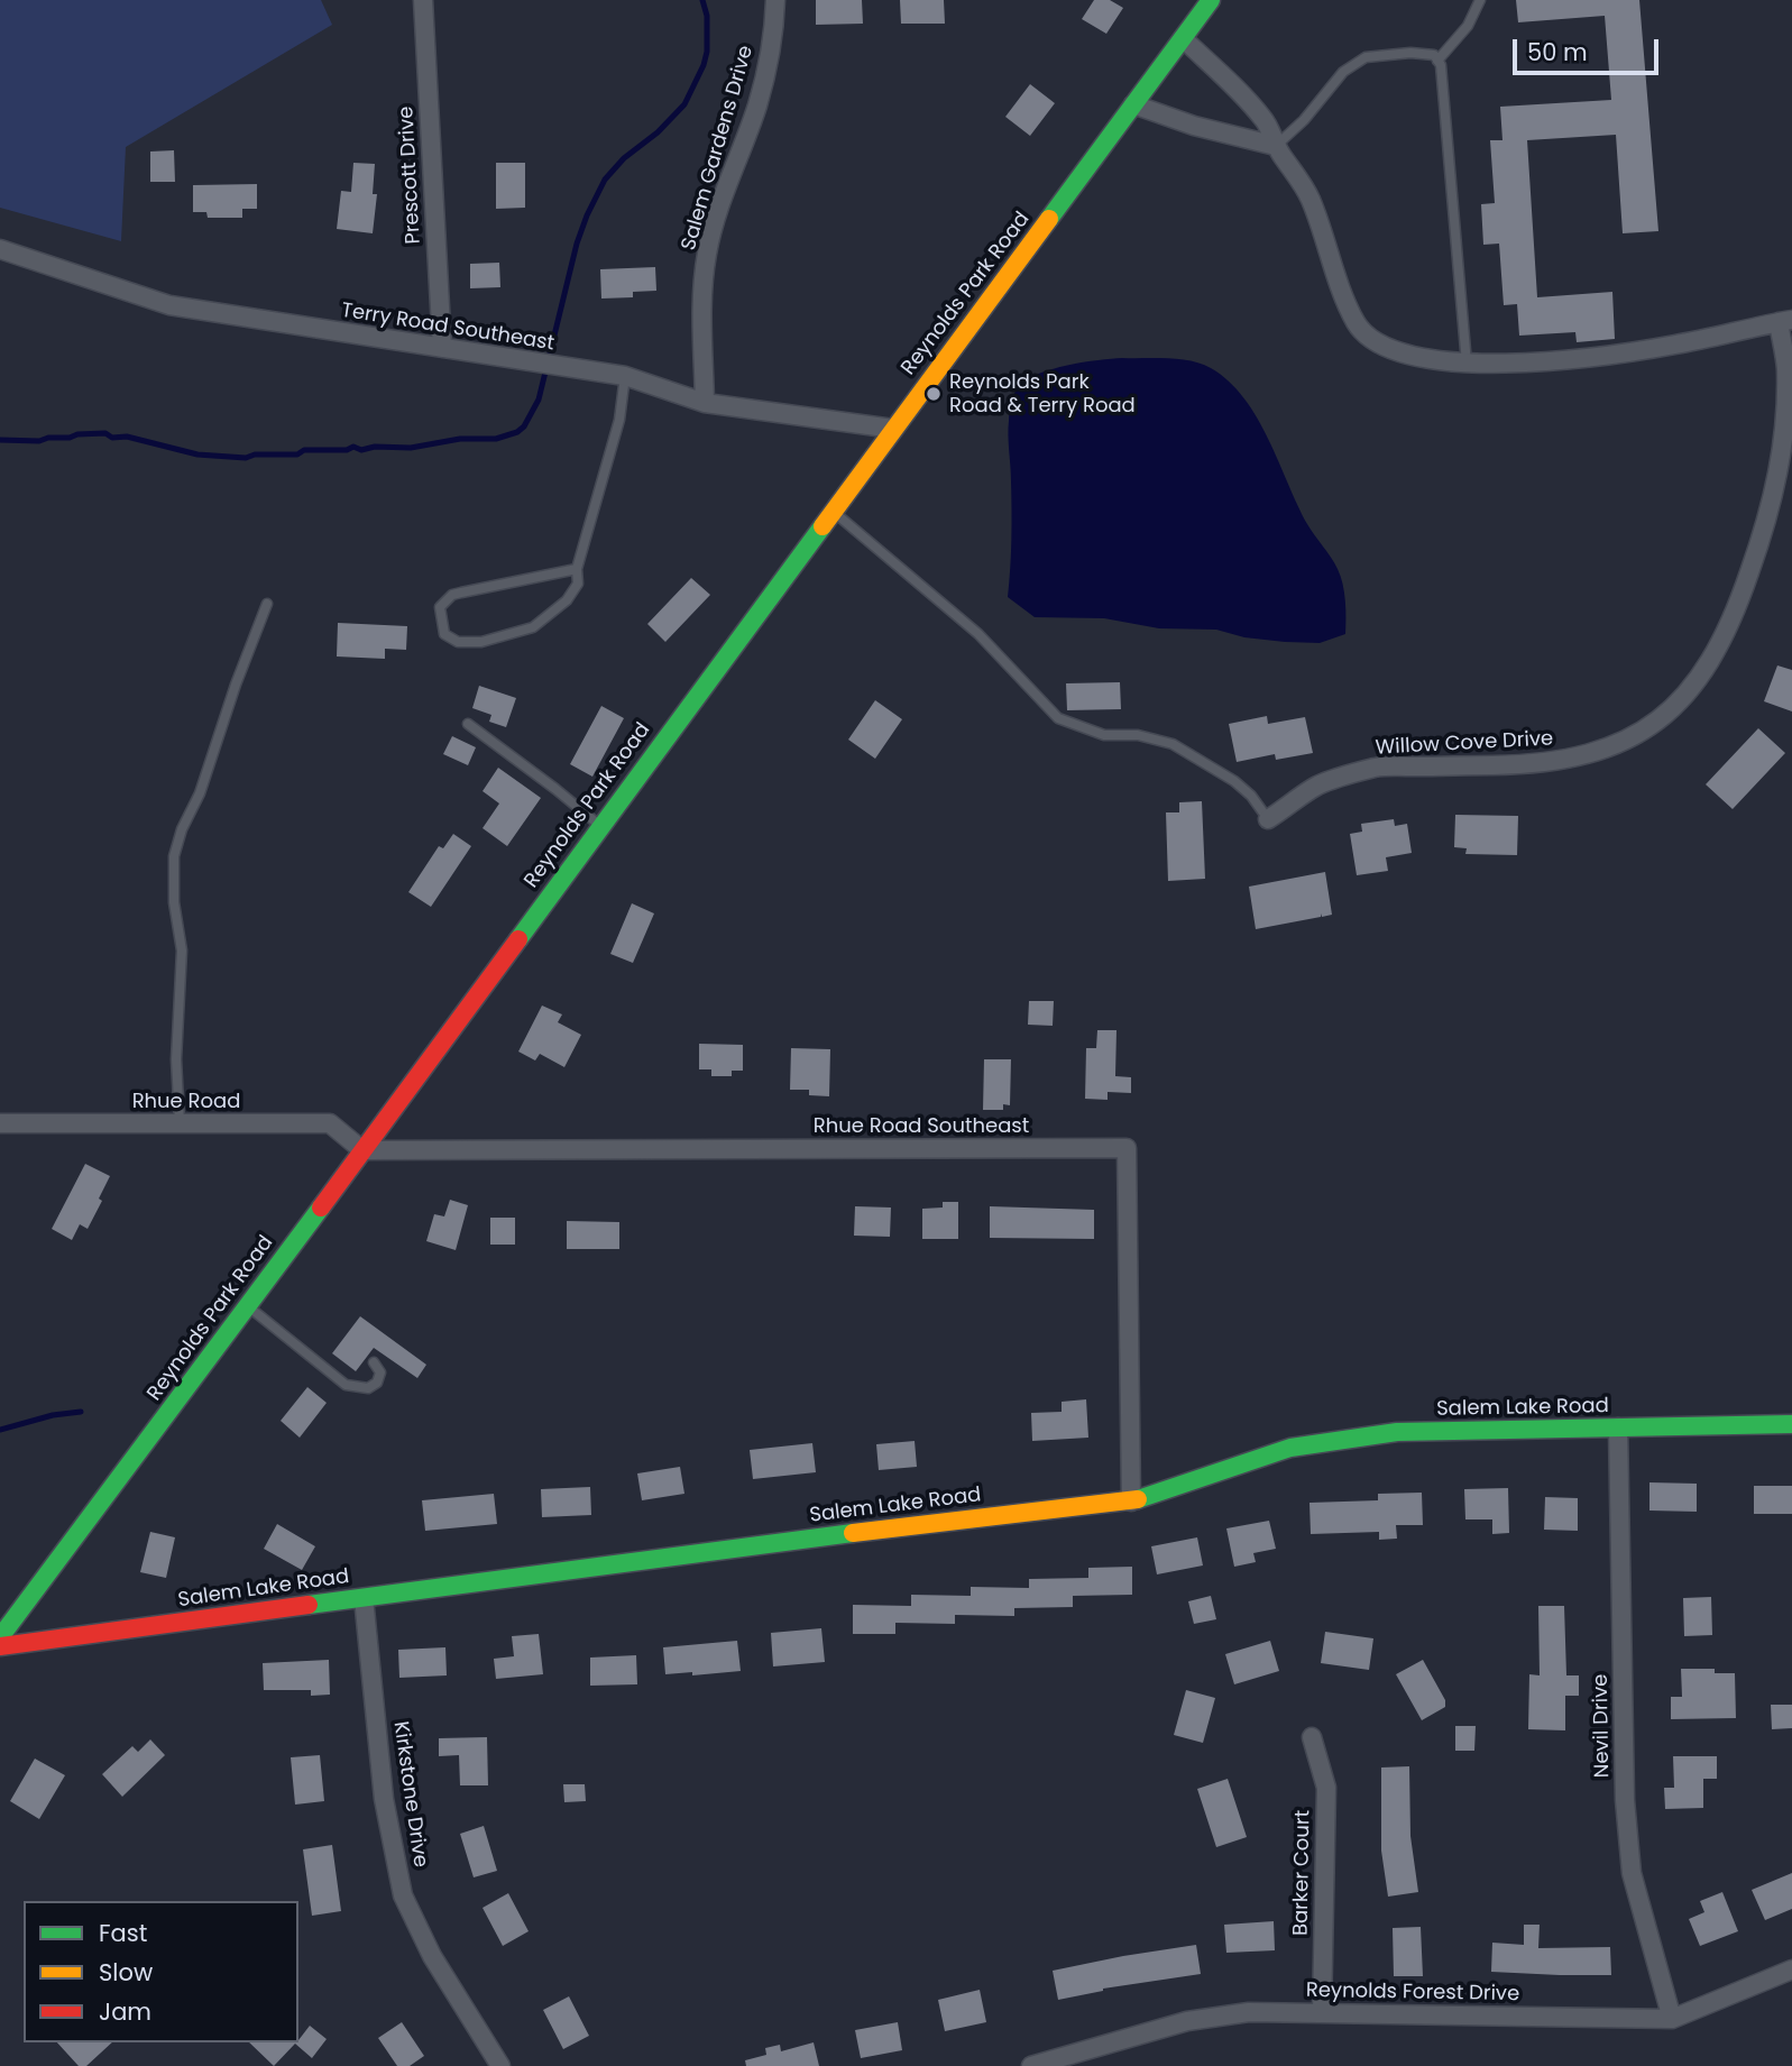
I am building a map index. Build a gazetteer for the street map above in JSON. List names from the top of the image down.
{
  "streets": {
    "main road": ["Reynolds Park Road", "Salem Lake Road"],
    "street": [
      "Salem Gardens Drive",
      "Prescott Drive",
      "Terry Road Southeast",
      "Willow Cove Drive",
      "Rhue Road",
      "Rhue Road Southeast",
      "Nevil Drive",
      "Kirkstone Drive",
      "Barker Court",
      "Reynolds Forest Drive"
    ]
  },
  "crossings": [
    ["Salem Gardens Drive", "Terry Road Southeast"],
    ["Prescott Drive", "Terry Road Southeast"],
    ["Reynolds Park Road", "Terry Road Southeast"],
    ["Reynolds Park Road", "Rhue Road"],
    ["Reynolds Park Road", "Rhue Road Southeast"],
    ["Rhue Road", "Rhue Road Southeast"],
    ["Rhue Road Southeast", "Salem Lake Road"],
    ["Salem Lake Road", "Nevil Drive"],
    ["Salem Lake Road", "Kirkstone Drive"],
    ["Nevil Drive", "Reynolds Forest Drive"],
    ["Barker Court", "Reynolds Forest Drive"]
  ],
  "places": ["Reynolds Park Road & Terry Road"],
  "legend": ["Fast", "Slow", "Jam"],
  "scale_bar": "50 m"
}
